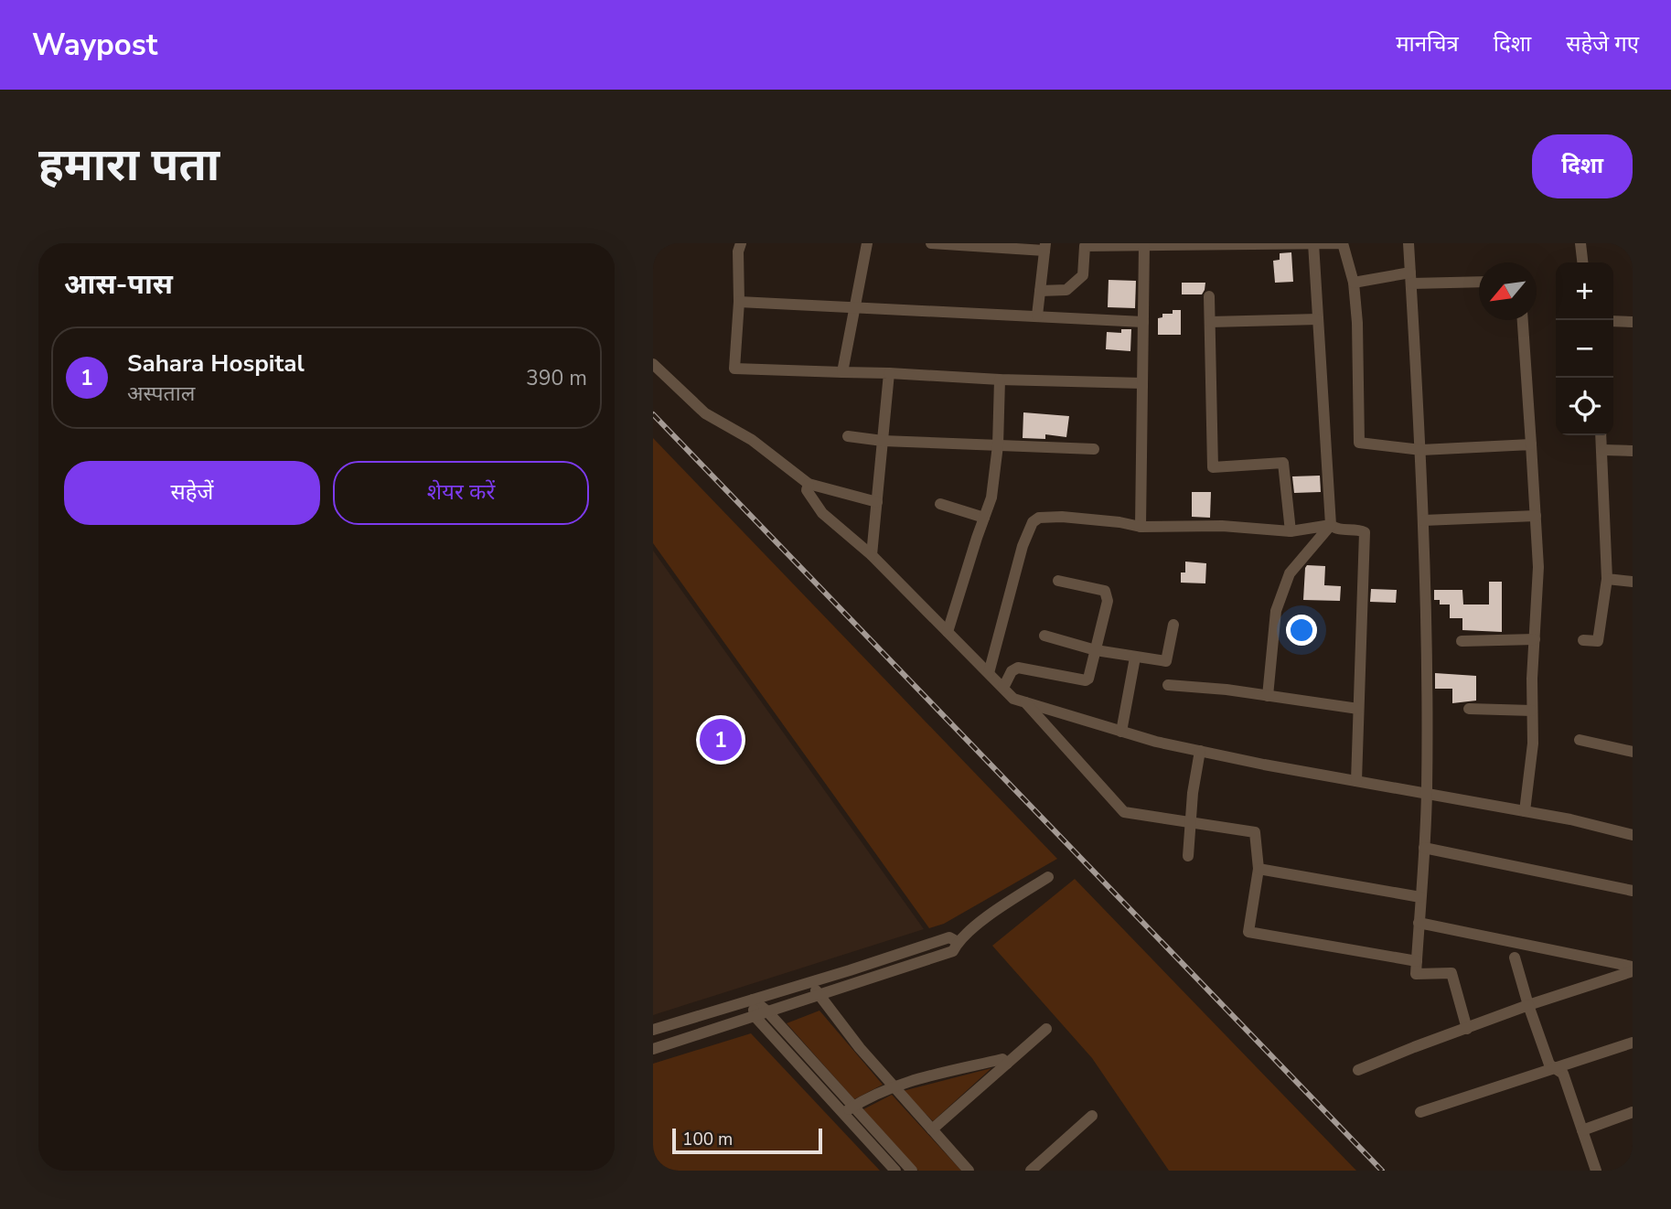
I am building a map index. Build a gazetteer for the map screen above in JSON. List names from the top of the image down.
{
  "scale_bar": "100 m",
  "north": "bottom left",
  "page": {
    "header": "Waypost",
    "nav": ["मानचित्र", "दिशा", "सहेजे गए"],
    "title": "हमारा पता",
    "buttons": [
      "दिशा",
      ["सहेजें", "शेयर करें"]
    ],
    "heading": "आस-पास",
    "map_buttons": ["+", "−"],
    "list": [
      {
        "mark": "1",
        "name": "Sahara Hospital",
        "note": "अस्पताल",
        "value": "390 m"
      }
    ],
    "pins": "1",
    "scale": "100 m"
  }
}
